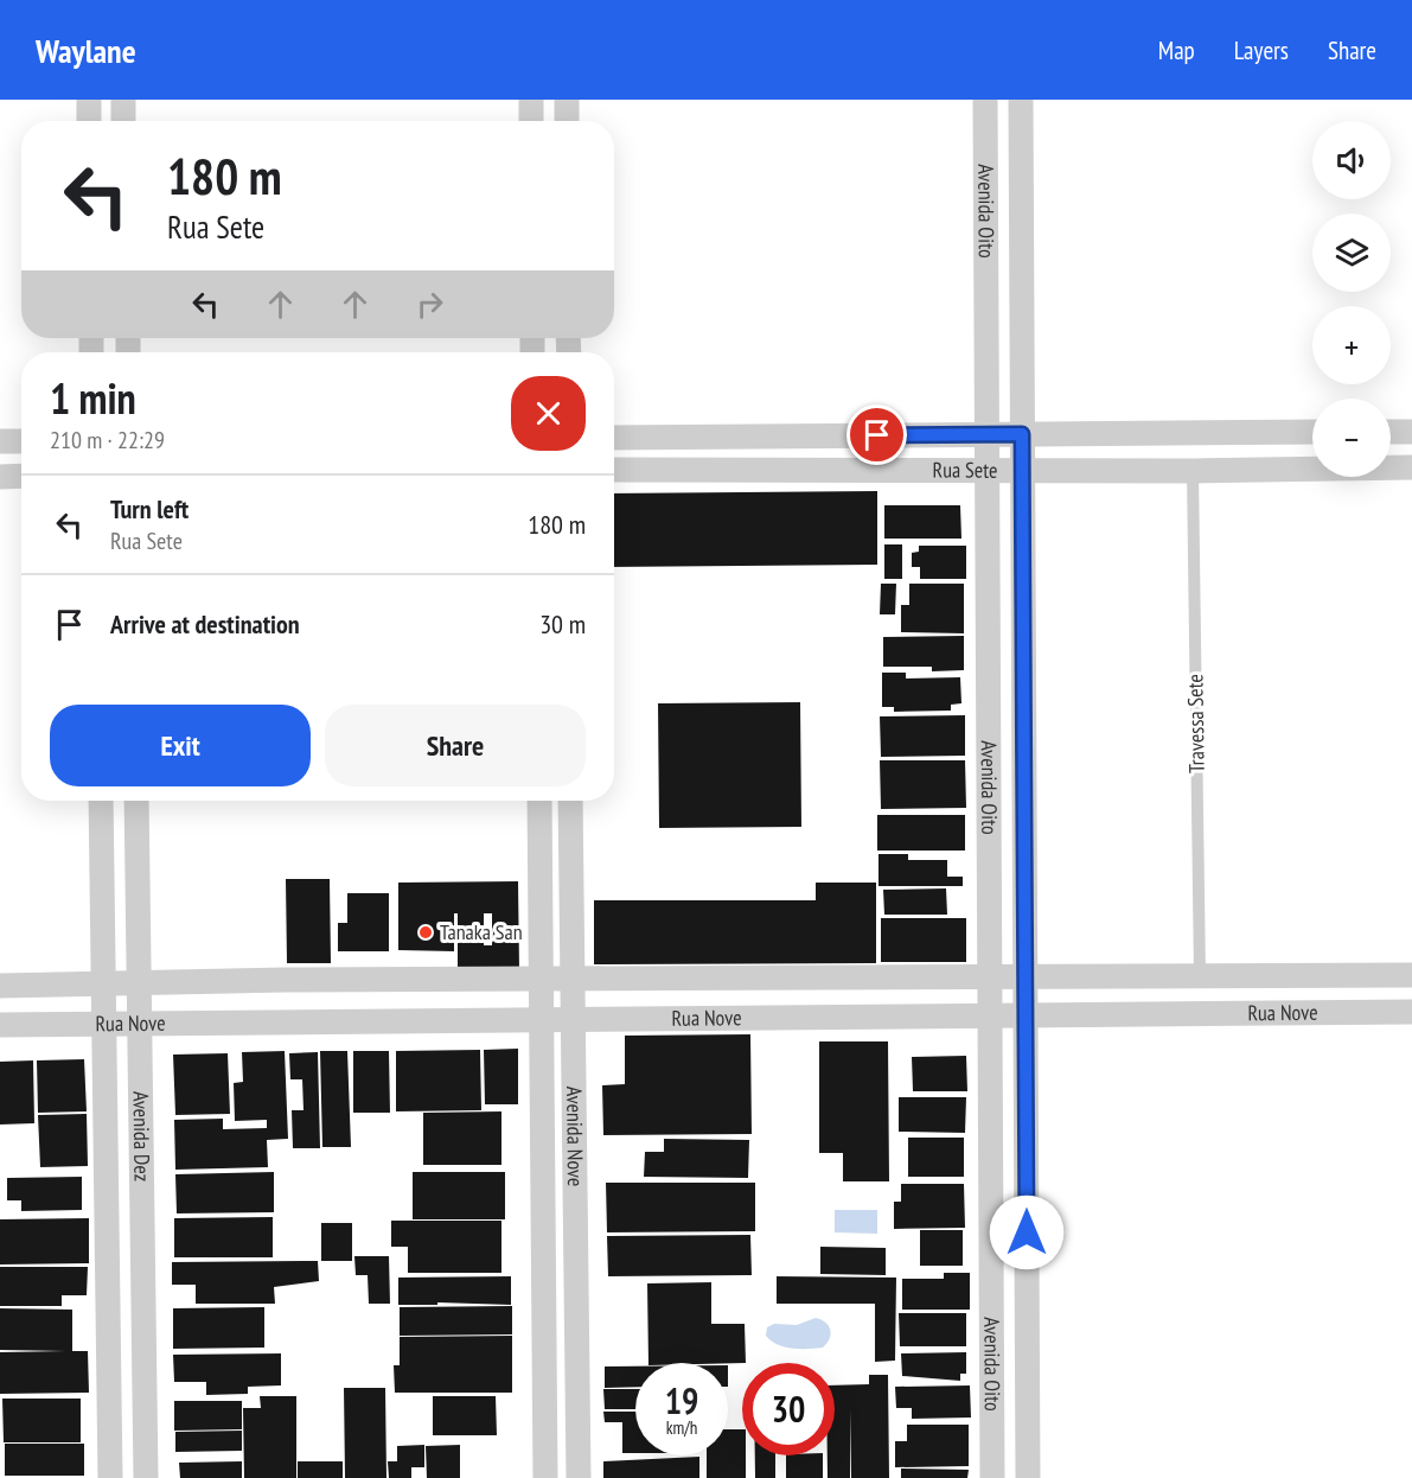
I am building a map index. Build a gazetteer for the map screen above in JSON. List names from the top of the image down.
{
  "streets": {
    "street": [
      "Avenida Oito",
      "Rua Sete",
      "Rua Nove",
      "Avenida Dez",
      "Avenida Nove"
    ],
    "lane": ["Travessa Sete"]
  },
  "crossings": [
    ["Avenida Oito", "Rua Sete"],
    ["Avenida Oito", "Rua Nove"],
    ["Rua Sete", "Travessa Sete"],
    ["Travessa Sete", "Rua Nove"],
    ["Rua Nove", "Avenida Dez"],
    ["Rua Nove", "Avenida Nove"]
  ],
  "places": ["Tanaka San"],
  "page": {
    "header": "Waylane",
    "nav": ["Map", "Layers", "Share"],
    "map_buttons": ["+", "−"],
    "turn": ["180 m", "Rua Sete"],
    "heading": ["1 min", "210 m · 22:29"],
    "list": [
      {
        "name": "Turn left",
        "note": "Rua Sete",
        "value": "180 m"
      },
      {
        "name": "Arrive at destination",
        "value": "30 m"
      }
    ],
    "buttons": ["Exit", "Share"],
    "speed": "19 km/h",
    "limit": "30"
  }
}
